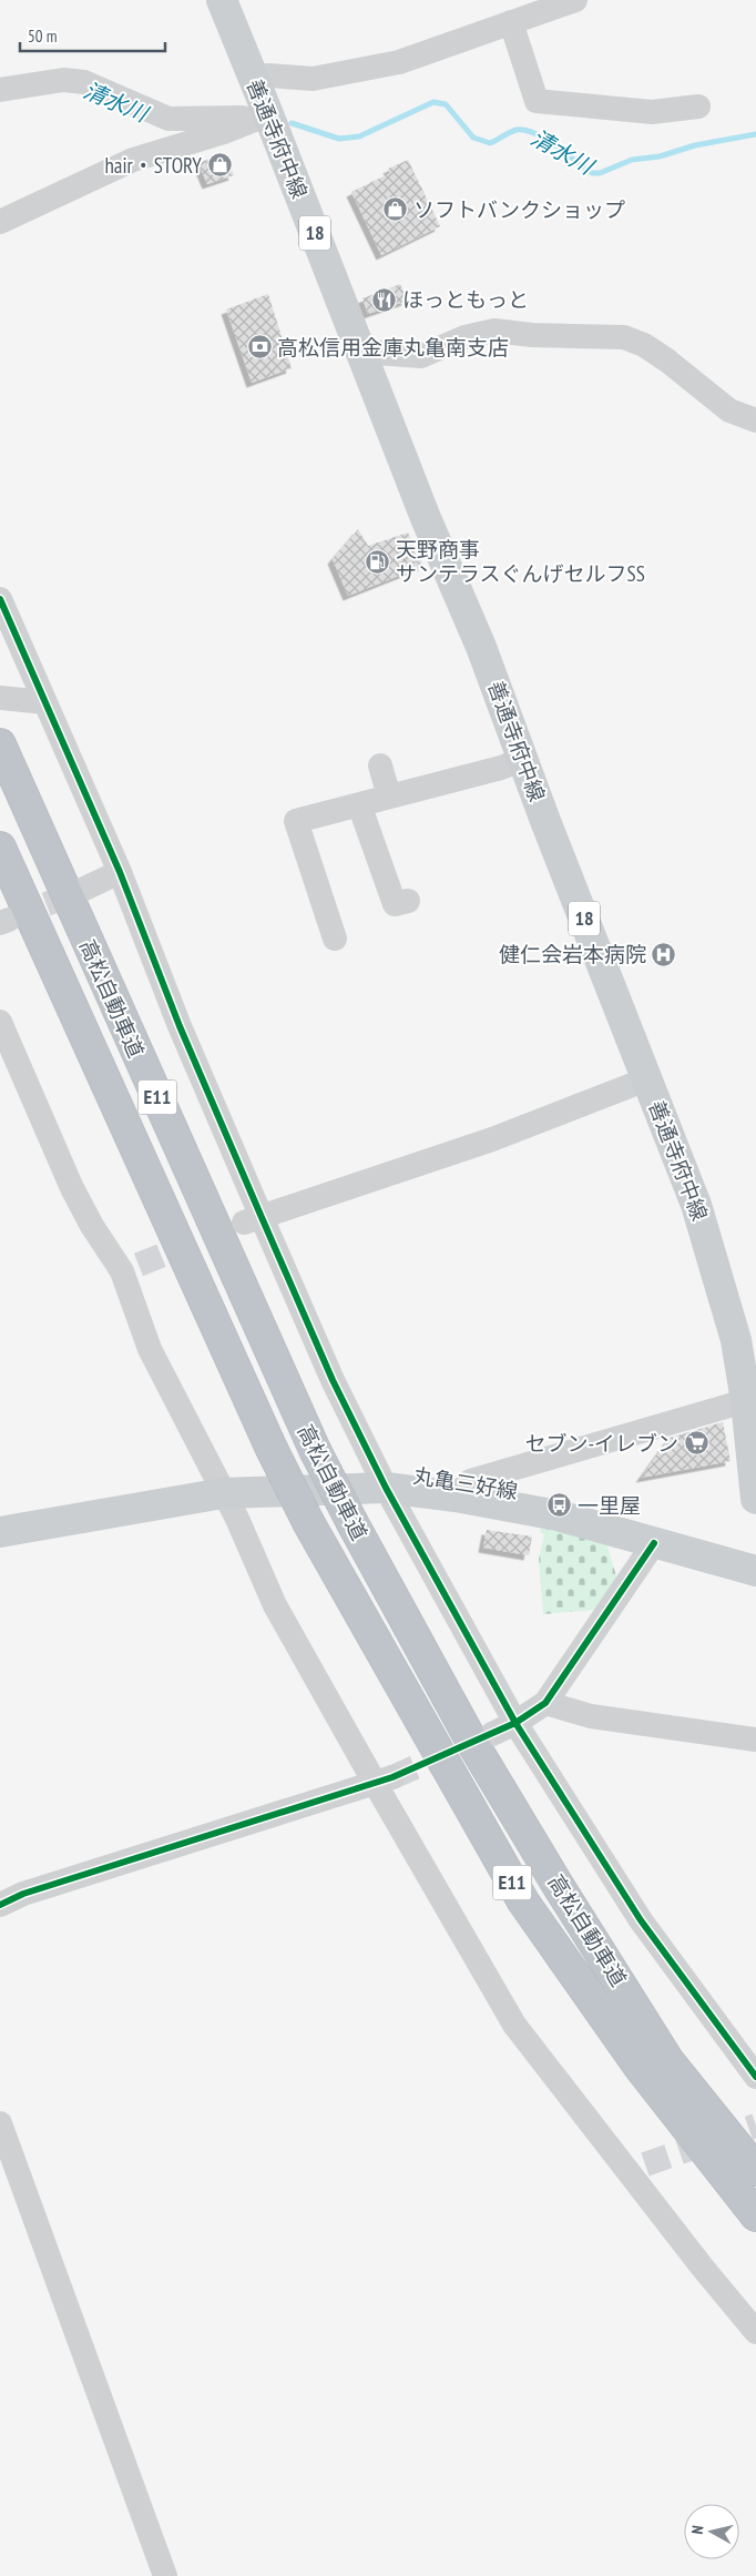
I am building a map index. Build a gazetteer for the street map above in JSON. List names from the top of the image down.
{
  "streets": {
    "highway": ["高松自動車道", "E11"],
    "main road": ["善通寺府中線", "18", "丸亀三好線"]
  },
  "water": ["清水川"],
  "places": {
    "shop": ["hair・STORY", "ソフトバンクショップ"],
    "restaurant": ["ほっともっと"],
    "bank": ["高松信用金庫丸亀南支店"],
    "fuel station": ["天野商事 サンテラスぐんげセルフSS"],
    "hospital": ["健仁会岩本病院"],
    "supermarket": ["セブン-イレブン"],
    "bus stop": ["一里屋"]
  },
  "scale_bar": "50 m",
  "north": "left"
}
